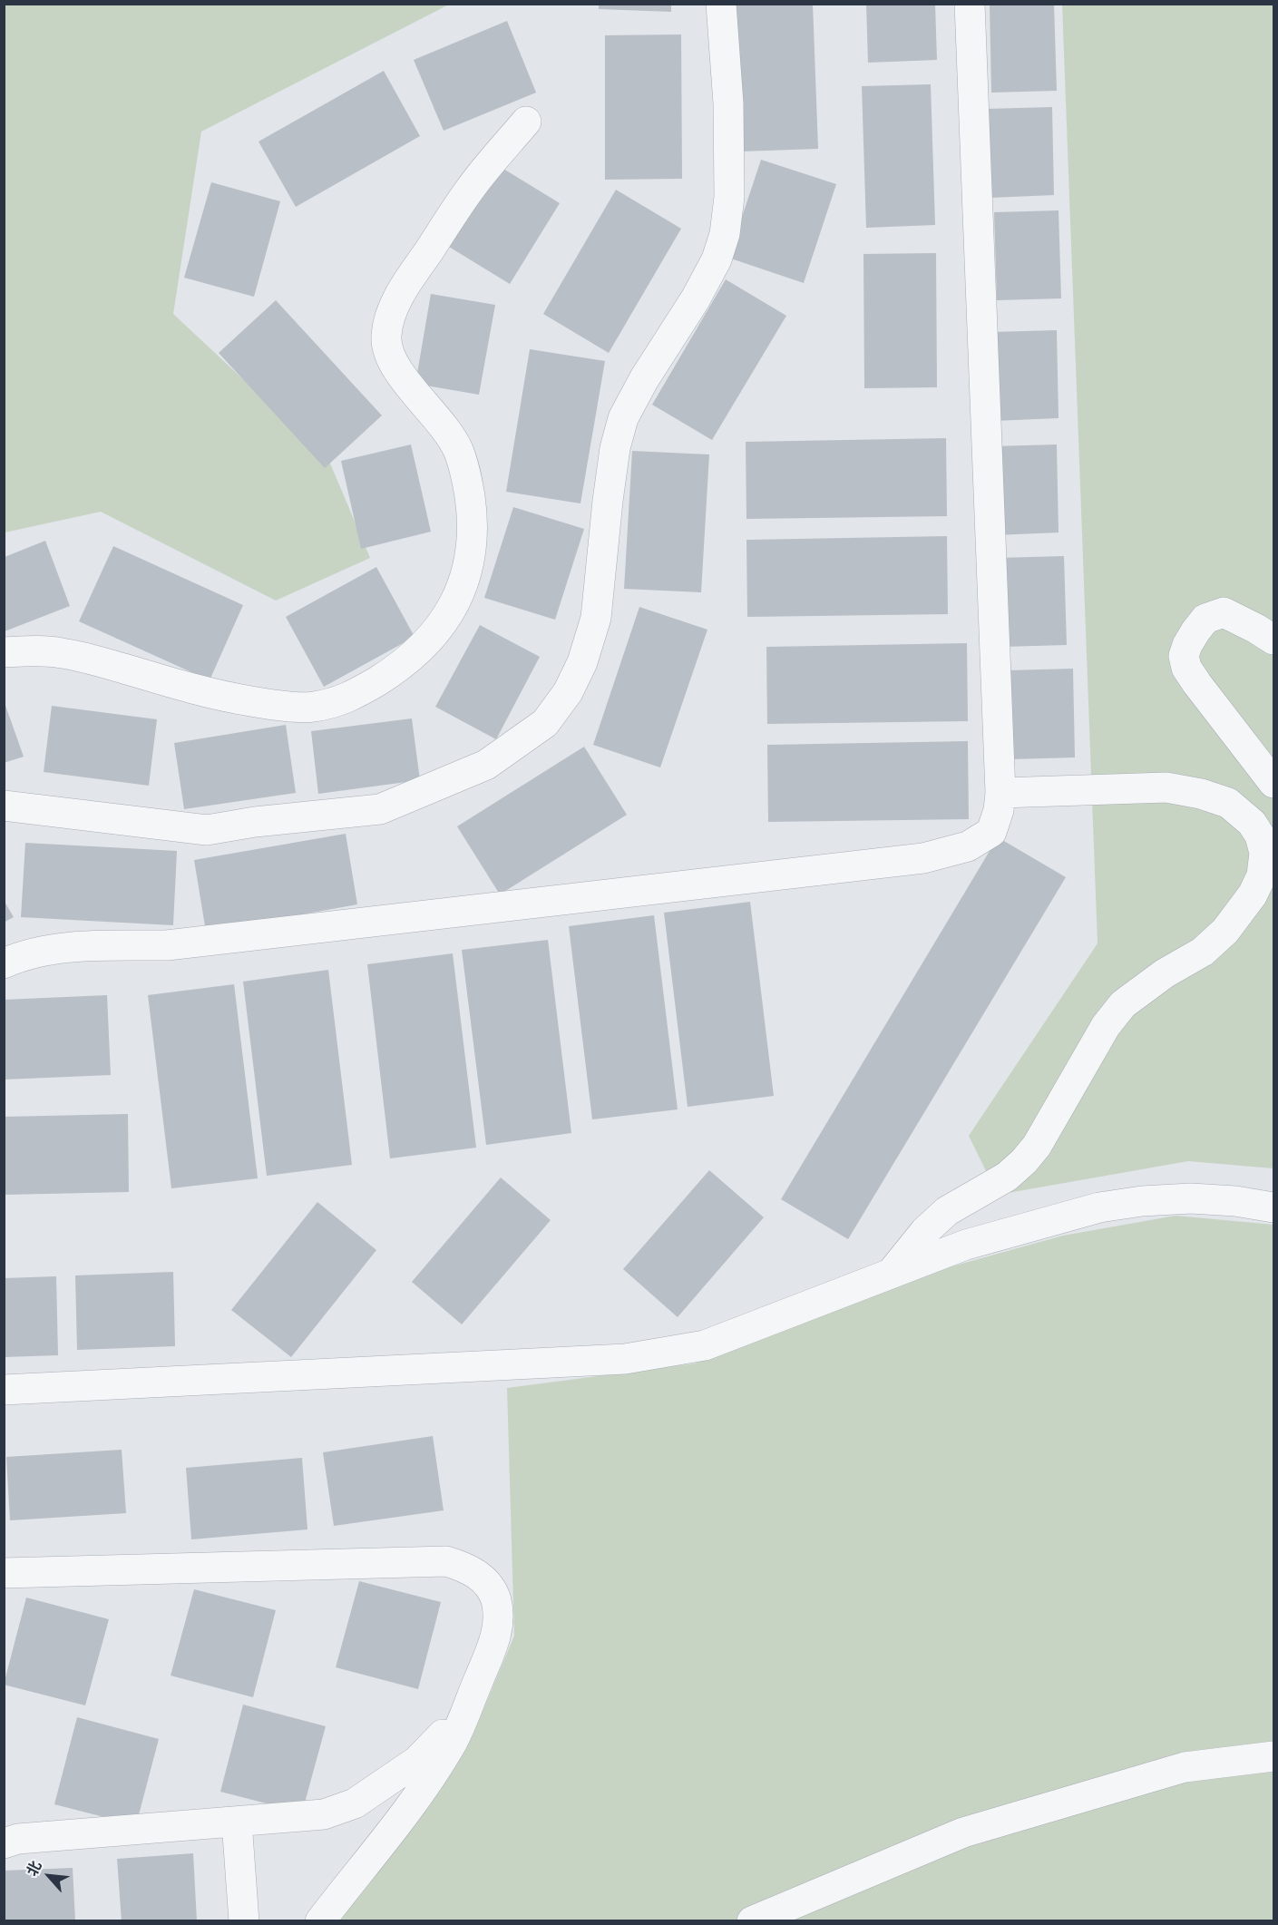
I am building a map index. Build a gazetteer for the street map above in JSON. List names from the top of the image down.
{
  "north": "top left"
}
